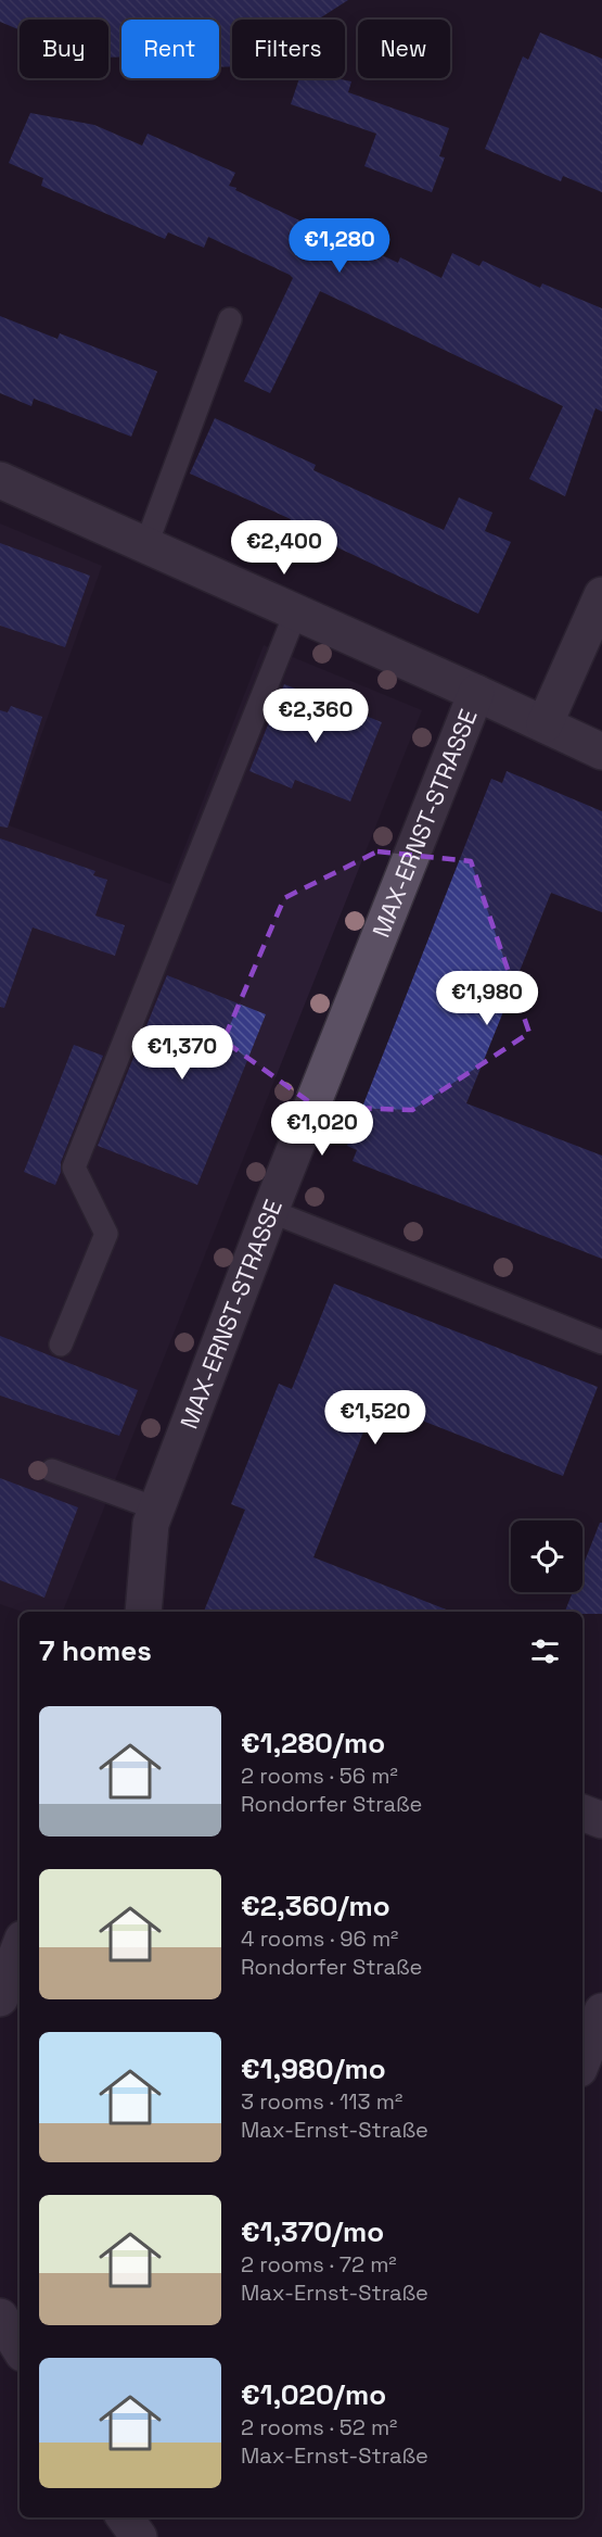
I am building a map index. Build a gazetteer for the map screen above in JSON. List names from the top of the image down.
{
  "streets": {
    "street": ["MAX-ERNST-STRASSE"]
  },
  "page": {
    "chip": [
      "Buy",
      "Rent",
      "Filters",
      "New"
    ],
    "price": [
      "€1,280",
      "€2,400",
      "€2,360",
      "€1,980",
      "€1,370",
      "€1,020",
      "€1,520"
    ],
    "heading": "7 homes",
    "list": [
      {
        "name": "€1,280/mo",
        "note": "2 rooms · 56 m² · Rondorfer Straße"
      },
      {
        "name": "€2,360/mo",
        "note": "4 rooms · 96 m² · Rondorfer Straße"
      },
      {
        "name": "€1,980/mo",
        "note": "3 rooms · 113 m² · Max-Ernst-Straße"
      },
      {
        "name": "€1,370/mo",
        "note": "2 rooms · 72 m² · Max-Ernst-Straße"
      },
      {
        "name": "€1,020/mo",
        "note": "2 rooms · 52 m² · Max-Ernst-Straße"
      }
    ]
  }
}
